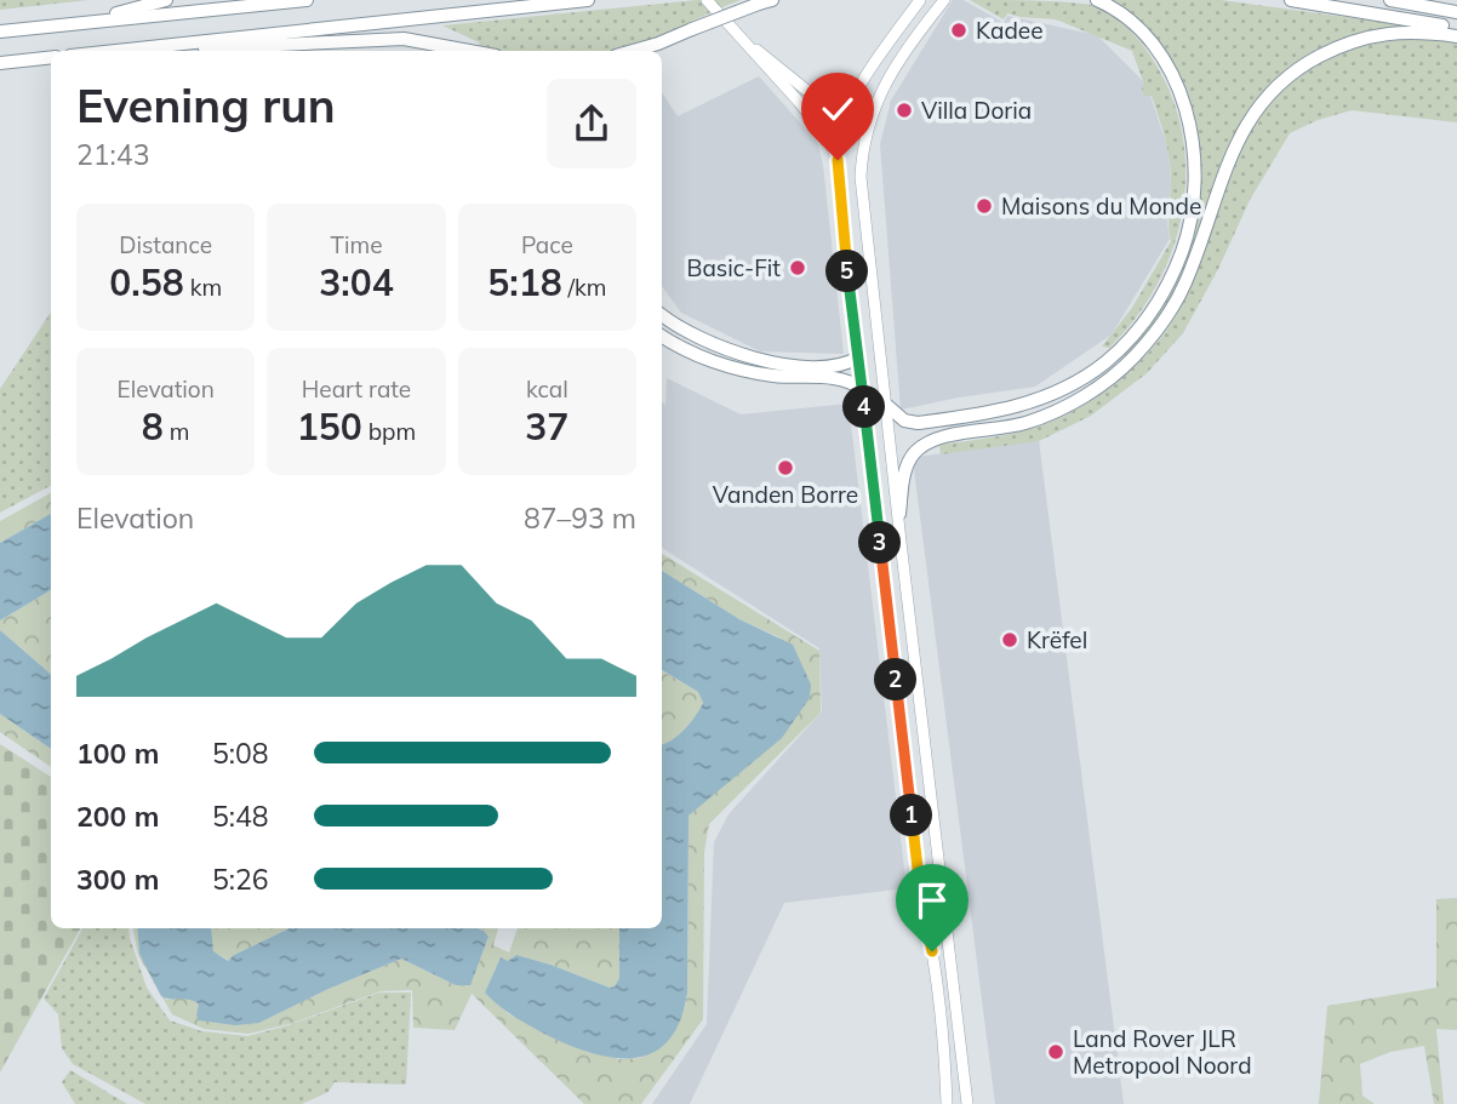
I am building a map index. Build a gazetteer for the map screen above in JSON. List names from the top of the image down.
{
  "places": [
    "Kadee",
    "Villa Doria",
    "Maisons du Monde",
    "Basic-Fit",
    "Vanden Borre",
    "Krëfel",
    "Land Rover JLR Metropool Noord"
  ],
  "page": {
    "heading": ["Evening run", "21:43"],
    "stats": [
      ["Distance", "0.58 km"],
      ["Time", "3:04"],
      ["Pace", "5:18 /km"],
      ["Elevation", "8 m"],
      ["Heart rate", "150 bpm"],
      ["kcal", "37"]
    ],
    "pins": [
      "5",
      "4",
      "3",
      "2",
      "1"
    ],
    "chart": ["Elevation", "87–93 m"],
    "list": [
      {
        "name": "100 m",
        "note": "5:08"
      },
      {
        "name": "200 m",
        "note": "5:48"
      },
      {
        "name": "300 m",
        "note": "5:26"
      }
    ]
  }
}
